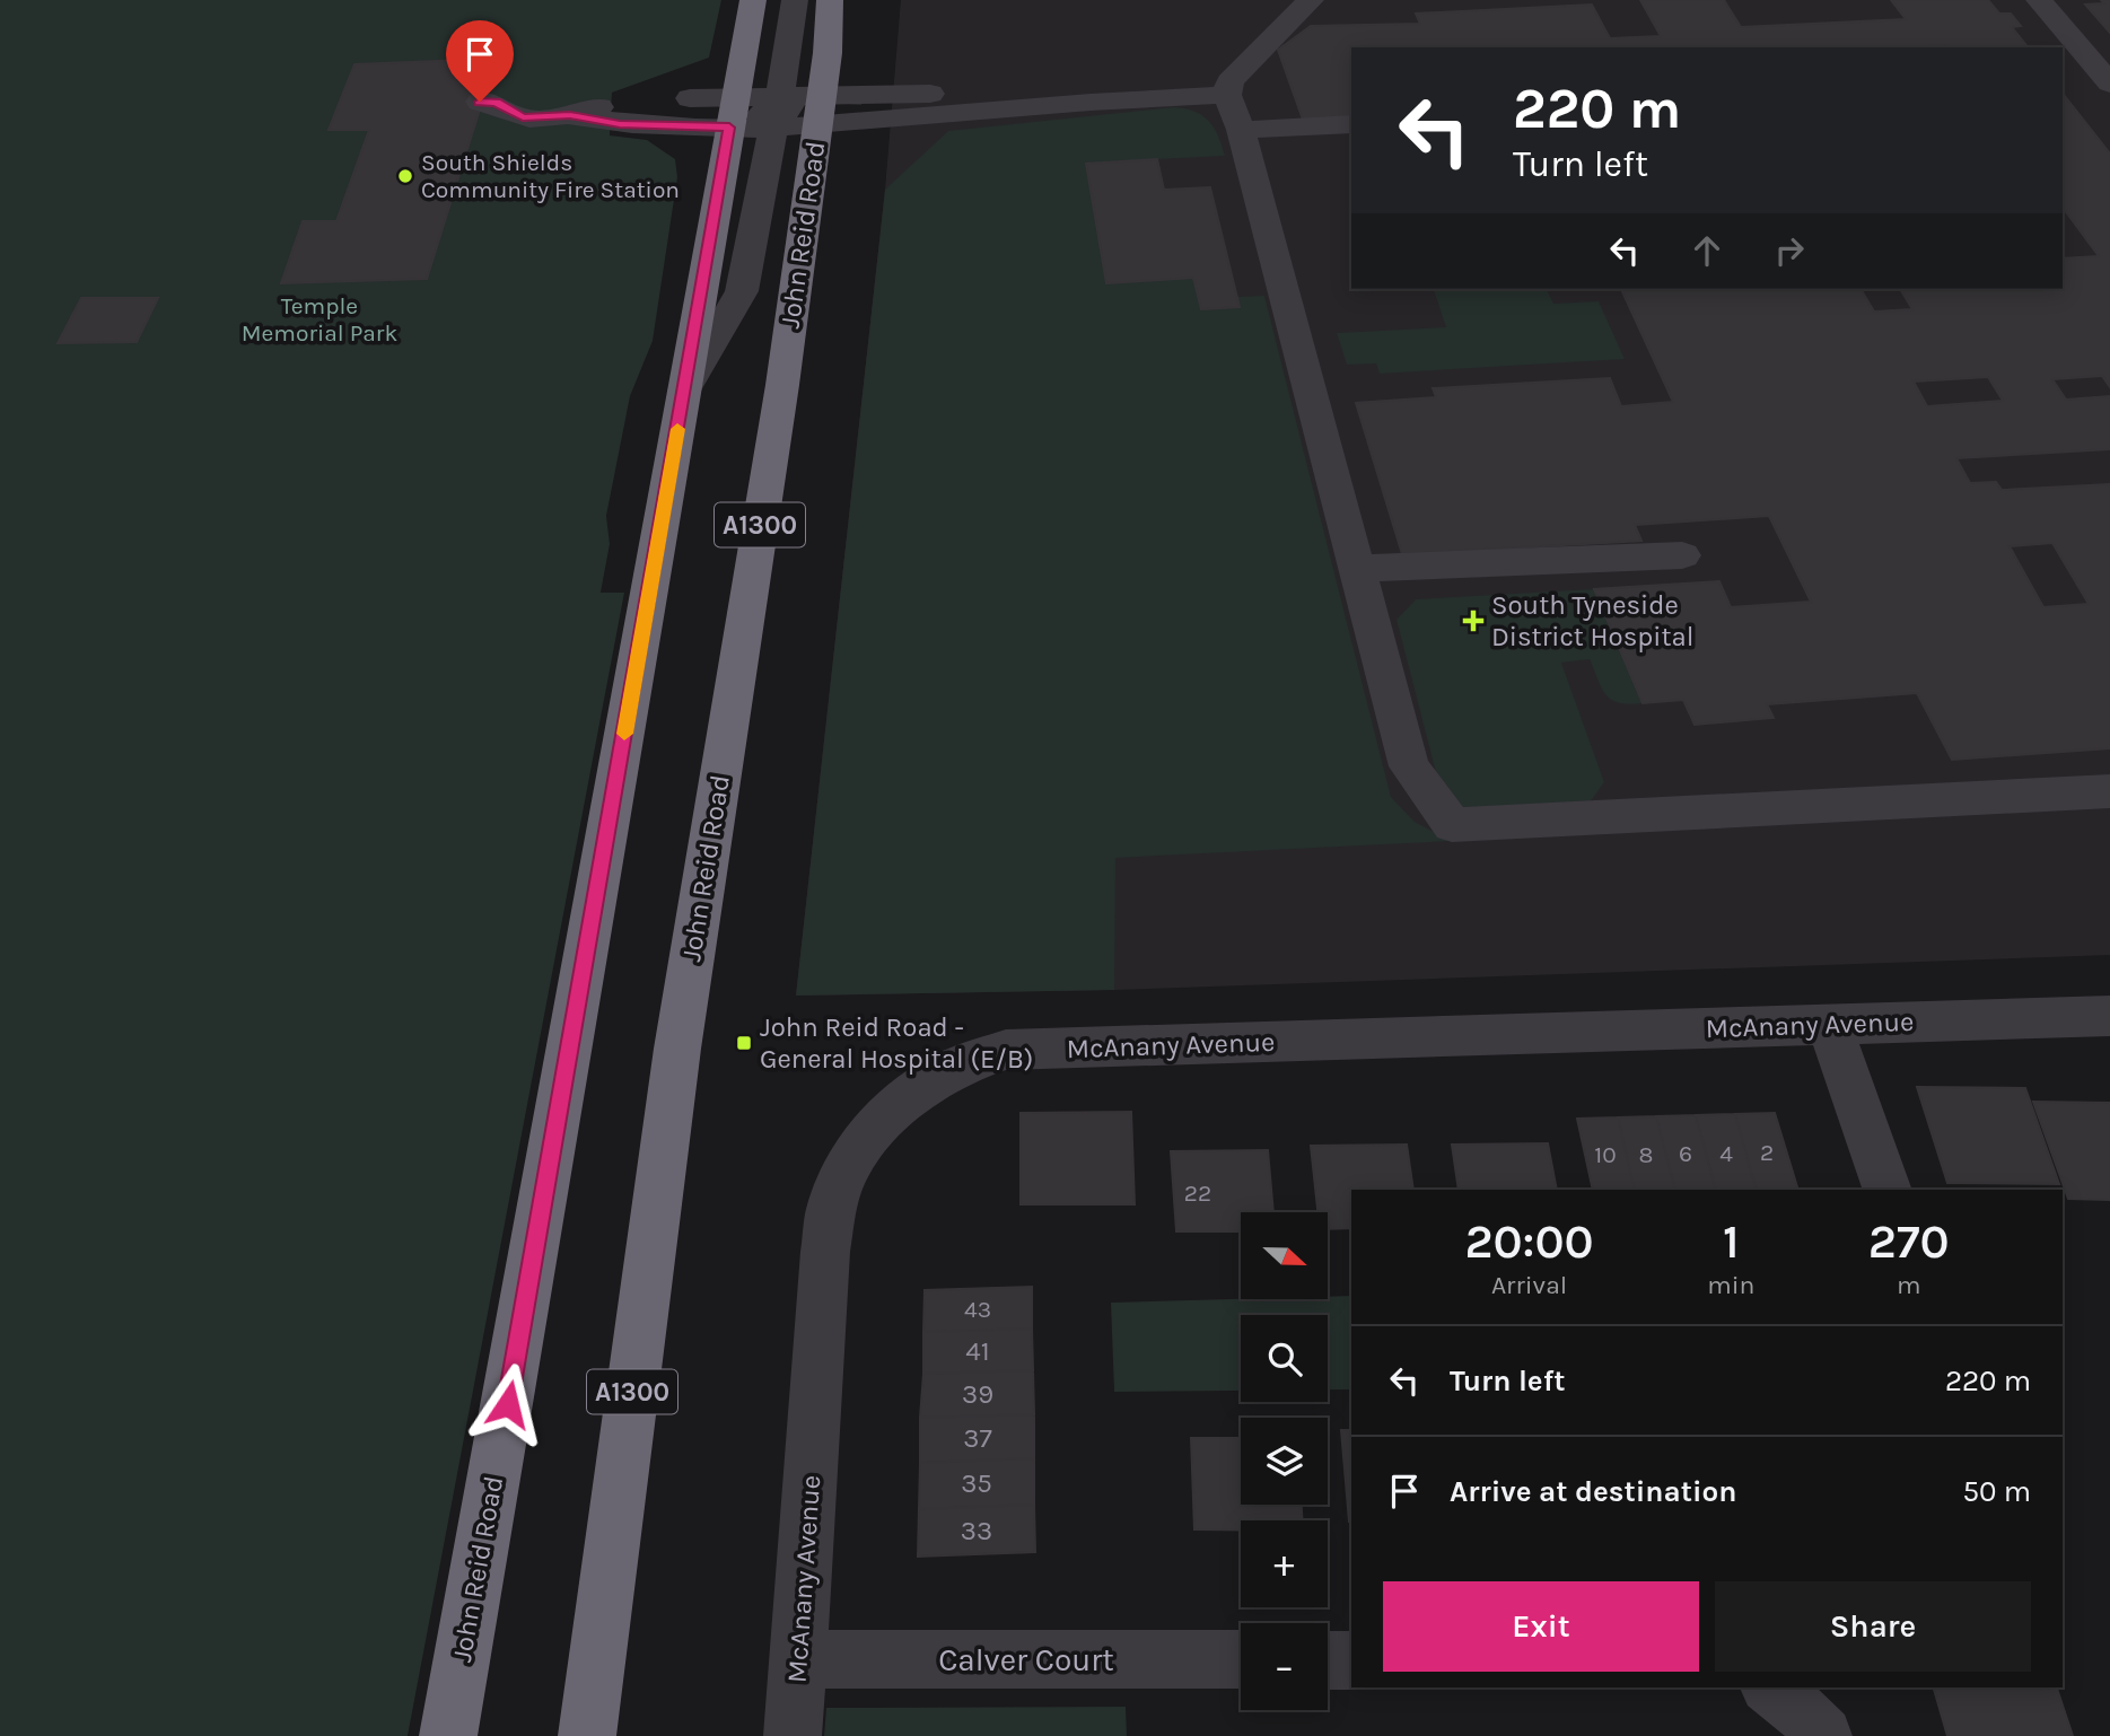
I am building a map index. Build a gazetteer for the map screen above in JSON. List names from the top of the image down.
{
  "streets": {
    "highway": ["John Reid Road", "A1300"],
    "street": ["McAnany Avenue", "Calver Court"]
  },
  "crossings": [
    ["McAnany Avenue", "Calver Court"]
  ],
  "parks": ["Temple Memorial Park"],
  "places": {
    "other": ["South Shields Community Fire Station"],
    "health": ["South Tyneside District Hospital"],
    "transit": ["John Reid Road - General Hospital (E/B)"]
  },
  "house_numbers": [
    "2",
    "6",
    "4",
    "10",
    "8",
    "22",
    "43",
    "41",
    "39",
    "37",
    "35",
    "33"
  ],
  "north": "right",
  "page": {
    "turn": ["220 m", "Turn left"],
    "eta": [
      "20:00",
      "Arrival",
      "1",
      "min",
      "270",
      "m"
    ],
    "map_buttons": ["+", "−"],
    "list": [
      {
        "name": "Turn left",
        "value": "220 m"
      },
      {
        "name": "Arrive at destination",
        "value": "50 m"
      }
    ],
    "buttons": ["Exit", "Share"]
  }
}
